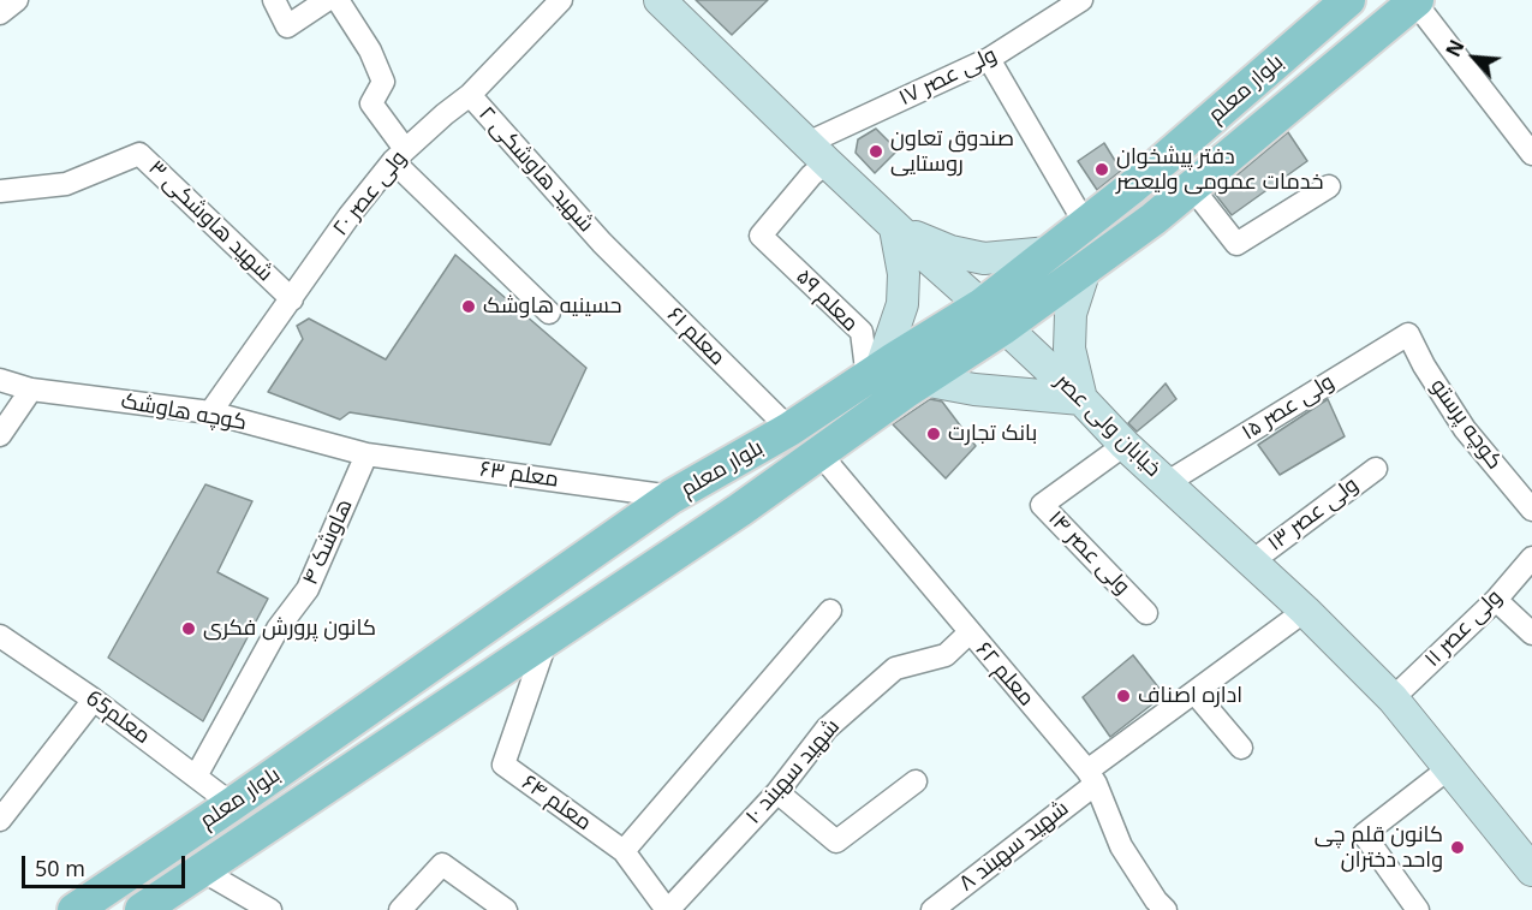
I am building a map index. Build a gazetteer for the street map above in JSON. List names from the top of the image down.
{
  "streets": {
    "main road": ["بلوار معلم", "خیابان ولی عصر"],
    "street": [
      "ولی عصر ۱۷",
      "شهید هاوشکی ۲",
      "ولی عصر ۲۰",
      "شهید هاوشکی ۳",
      "معلم ۵۹",
      "معلم ۶۱",
      "ولی عصر ۱۵",
      "کوچه هاوشک",
      "کوچه پرستو",
      "معلم ۶۳",
      "ولی عصر ۱۳",
      "هاوشک ۴",
      "ولی عصر ۱۴",
      "ولی عصر ۱۱",
      "معلم ۶۲",
      "معلم65",
      "شهید سهبند ۱۰",
      "معلم ۶۴",
      "شهید سهبند ۸"
    ]
  },
  "crossings": [
    ["ولی عصر ۱۷", "معلم ۵۹"],
    ["ولی عصر ۱۷", "خیابان ولی عصر"],
    ["بلوار معلم", "معلم ۵۹"],
    ["بلوار معلم", "معلم ۶۱"],
    ["بلوار معلم", "خیابان ولی عصر"],
    ["بلوار معلم", "معلم ۶۳"],
    ["بلوار معلم", "معلم ۶۲"],
    ["بلوار معلم", "معلم65"],
    ["بلوار معلم", "معلم ۶۴"],
    ["شهید هاوشکی ۲", "ولی عصر ۲۰"],
    ["شهید هاوشکی ۲", "معلم ۶۱"],
    ["ولی عصر ۲۰", "شهید هاوشکی ۳"],
    ["ولی عصر ۲۰", "کوچه هاوشک"],
    ["ولی عصر ۱۵", "کوچه پرستو"],
    ["ولی عصر ۱۵", "خیابان ولی عصر"],
    ["کوچه هاوشک", "معلم ۶۳"],
    ["کوچه هاوشک", "هاوشک ۴"],
    ["خیابان ولی عصر", "ولی عصر ۱۳"],
    ["خیابان ولی عصر", "ولی عصر ۱۴"],
    ["خیابان ولی عصر", "ولی عصر ۱۱"],
    ["خیابان ولی عصر", "شهید سهبند ۸"],
    ["معلم ۶۳", "هاوشک ۴"],
    ["هاوشک ۴", "معلم65"],
    ["معلم ۶۲", "شهید سهبند ۱۰"],
    ["معلم ۶۲", "شهید سهبند ۸"],
    ["شهید سهبند ۱۰", "معلم ۶۴"]
  ],
  "places": [
    "صندوق تعاون روستایی",
    "دفتر پیشخوان خدمات عمومی ولیعصر",
    "حسینیه هاوشک",
    "بانک تجارت",
    "کانون پرورش فکری",
    "اداره اصناف",
    "کانون قلم چی واحد دختران"
  ],
  "scale_bar": "50 m",
  "north": "top left"
}
